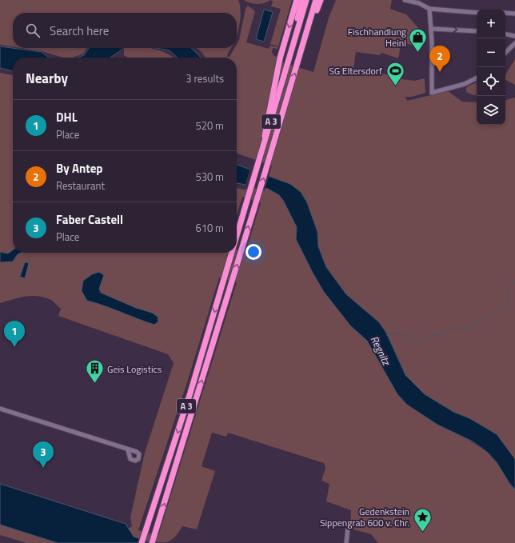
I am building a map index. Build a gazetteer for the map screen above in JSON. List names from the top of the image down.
{
  "streets": {
    "highway": ["A 3"]
  },
  "water": ["Regnitz"],
  "places": {
    "shop": ["Fischhandlung Heinl"],
    "sports": ["SG Eltersdorf"],
    "building": ["Geis Logistics"],
    "place": ["Gedenkstein Sippengrab 600 v. Chr."]
  },
  "page": {
    "map_buttons": ["+", "−"],
    "search": "Search here",
    "pins": ["2", "1", "3"],
    "heading": ["Nearby", "3 results"],
    "list": [
      {
        "mark": "1",
        "name": "DHL",
        "note": "Place",
        "value": "520 m"
      },
      {
        "mark": "2",
        "name": "By Antep",
        "note": "Restaurant",
        "value": "530 m"
      },
      {
        "mark": "3",
        "name": "Faber Castell",
        "note": "Place",
        "value": "610 m"
      }
    ]
  }
}
